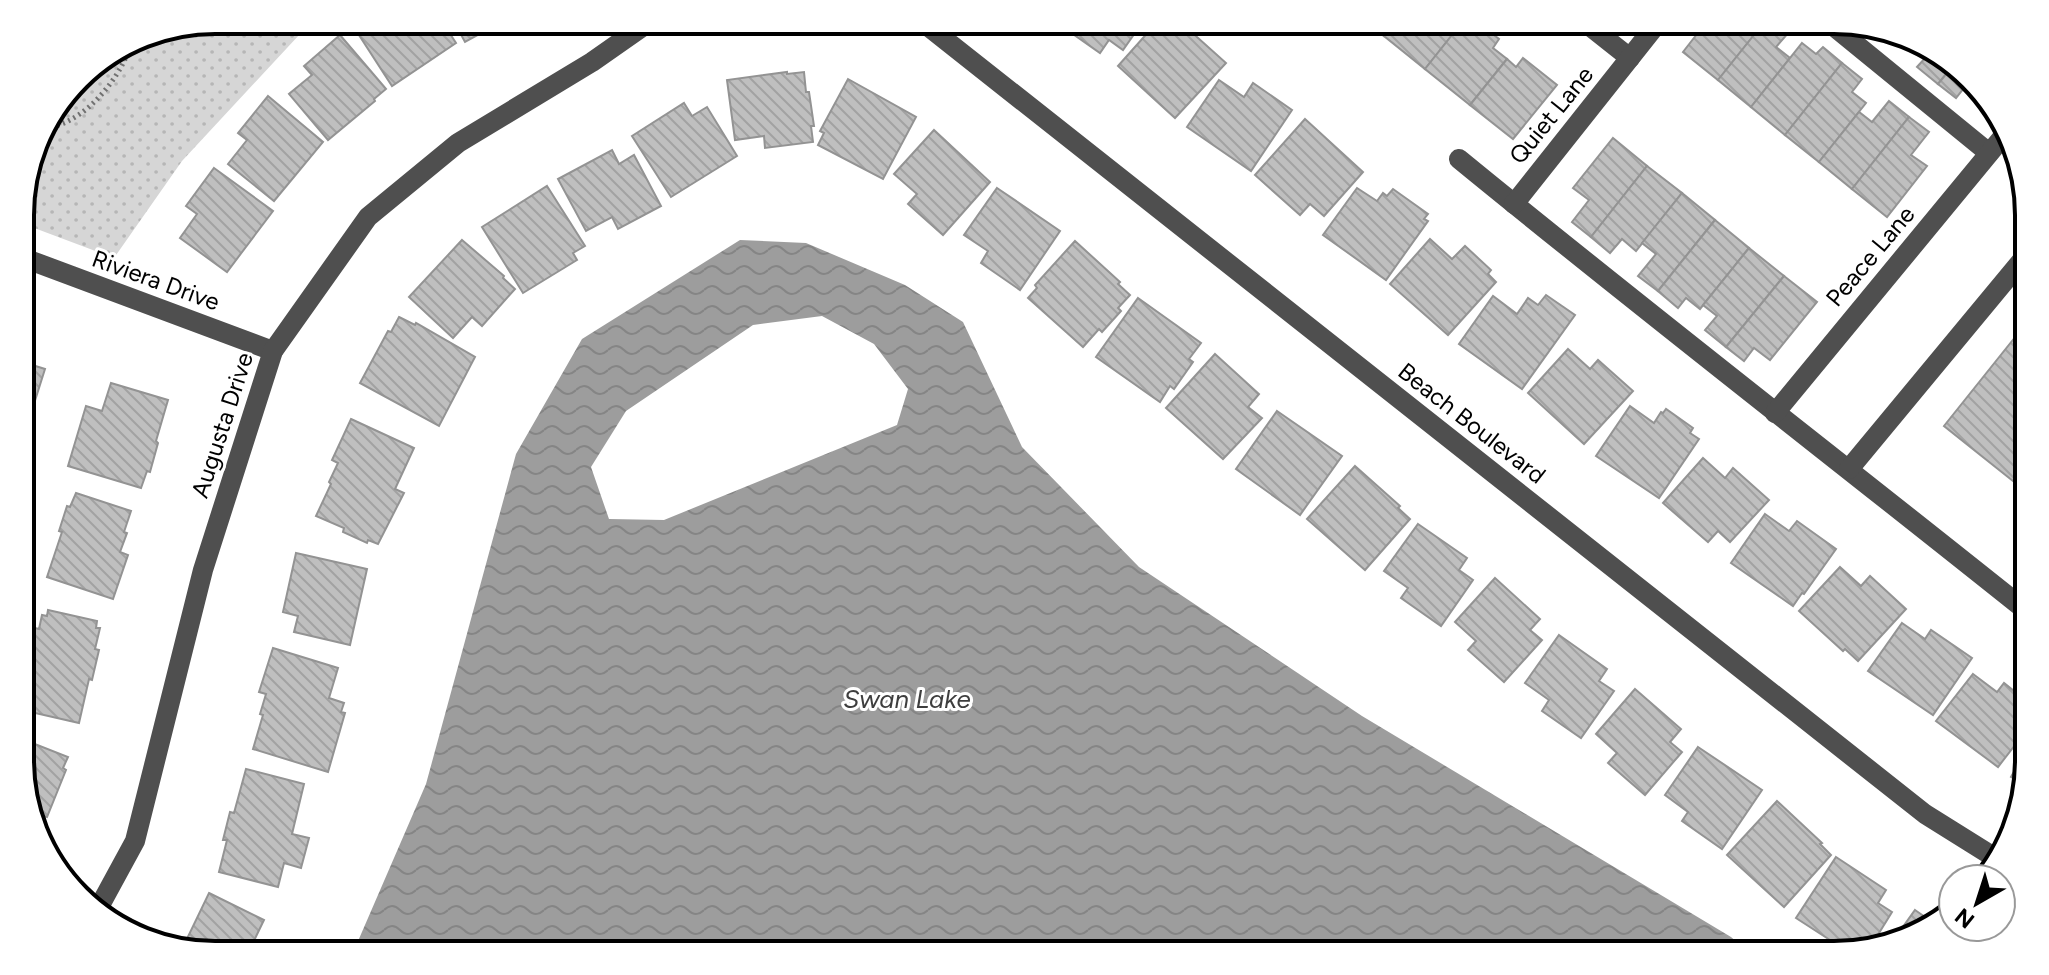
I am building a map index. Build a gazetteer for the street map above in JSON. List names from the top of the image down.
{
  "streets": {
    "street": [
      "Quiet Lane",
      "Peace Lane",
      "Riviera Drive",
      "Beach Boulevard",
      "Augusta Drive"
    ]
  },
  "crossings": [
    ["Riviera Drive", "Augusta Drive"]
  ],
  "water": ["Swan Lake"],
  "north": "bottom left"
}
